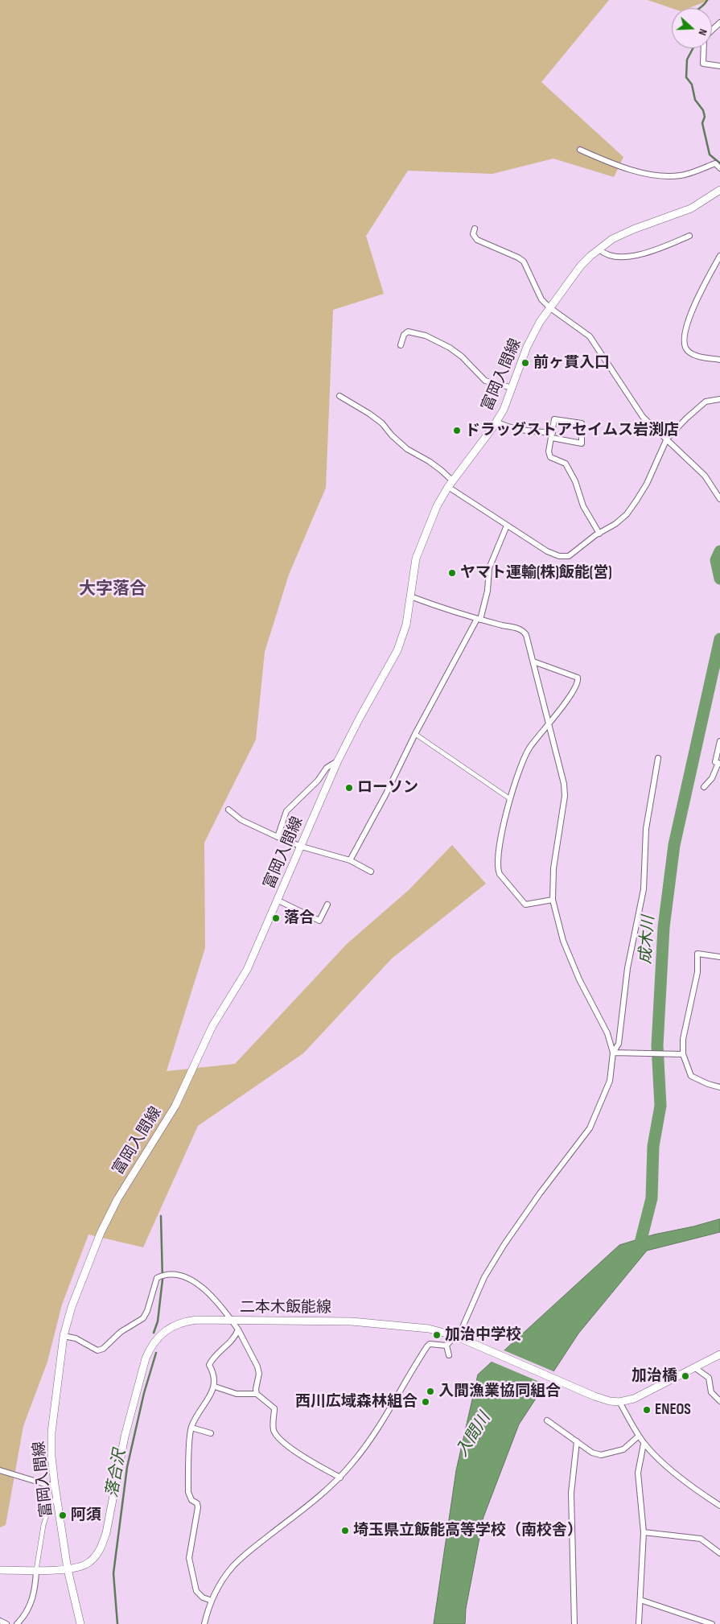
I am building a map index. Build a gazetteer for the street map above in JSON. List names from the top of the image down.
{
  "streets": {
    "main road": ["富岡入間線", "二本木飯能線"]
  },
  "crossings": [
    ["富岡入間線", "二本木飯能線"]
  ],
  "districts": ["大字落合"],
  "water": ["成木川", "入間川", "落合沢"],
  "places": [
    "前ヶ貫入口",
    "ドラッグストアセイムス岩渕店",
    "ヤマト運輸(株)飯能(営)",
    "ローソン",
    "落合",
    "加治中学校",
    "加治橋",
    "入間漁業協同組合",
    "西川広域森林組合",
    "ENEOS",
    "阿須",
    "埼玉県立飯能高等学校（南校舎）"
  ],
  "north": "right"
}
